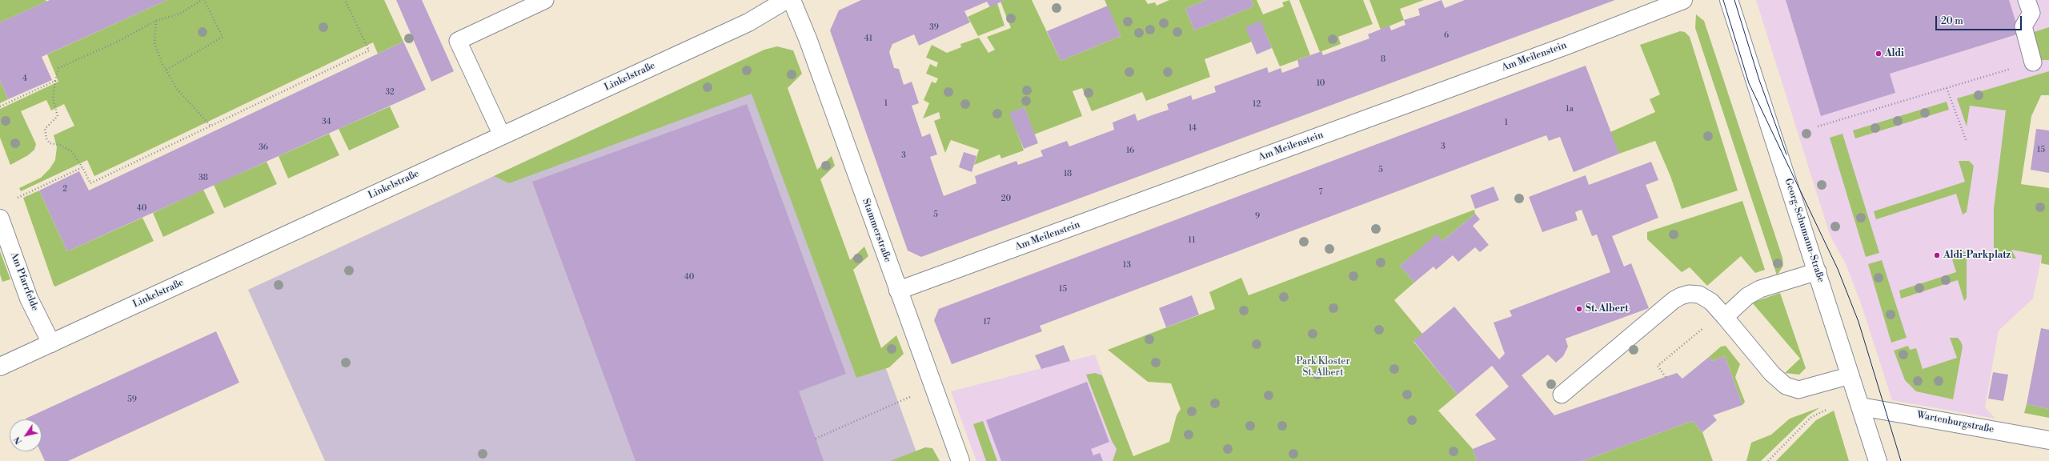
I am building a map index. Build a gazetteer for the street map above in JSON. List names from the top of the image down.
{
  "streets": {
    "street": [
      "Am Meilenstein",
      "Linkelstraße",
      "Stammerstraße",
      "Georg-Schumann-Straße",
      "Am Pfarrfelde",
      "Wartenburgstraße"
    ]
  },
  "crossings": [
    ["Am Meilenstein", "Stammerstraße"],
    ["Linkelstraße", "Am Pfarrfelde"],
    ["Georg-Schumann-Straße", "Wartenburgstraße"]
  ],
  "parks": ["Park Kloster St. Albert"],
  "places": ["Aldi", "Aldi-Parkplatz", "St. Albert"],
  "house_numbers": [
    "39",
    "6",
    "41",
    "8",
    "4",
    "10",
    "32",
    "1",
    "12",
    "1a",
    "34",
    "1",
    "14",
    "3",
    "36",
    "15",
    "16",
    "3",
    "5",
    "18",
    "38",
    "2",
    "7",
    "20",
    "40",
    "5",
    "9",
    "11",
    "13",
    "40",
    "15",
    "17",
    "59"
  ],
  "scale_bar": "20 m",
  "north": "bottom left"
}
